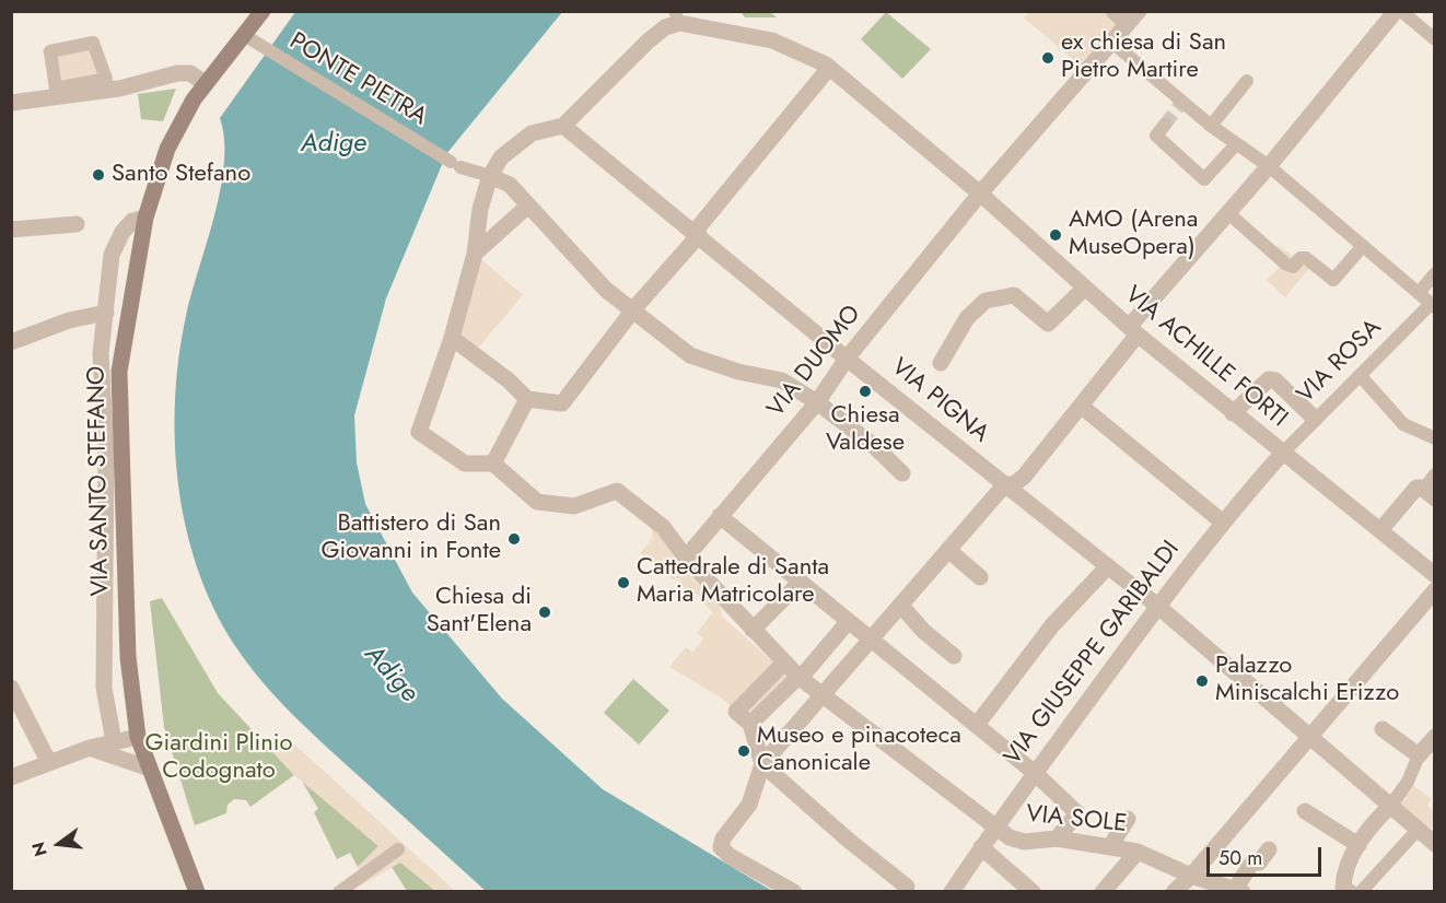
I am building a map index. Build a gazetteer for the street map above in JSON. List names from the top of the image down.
{
  "streets": {
    "main road": ["VIA SANTO STEFANO"],
    "street": [
      "PONTE PIETRA",
      "VIA ACHILLE FORTI",
      "VIA DUOMO",
      "VIA ROSA",
      "VIA PIGNA",
      "VIA GIUSEPPE GARIBALDI",
      "VIA SOLE"
    ]
  },
  "crossings": [
    ["PONTE PIETRA", "VIA SANTO STEFANO"],
    ["VIA ACHILLE FORTI", "VIA DUOMO"],
    ["VIA ACHILLE FORTI", "VIA ROSA"],
    ["VIA ACHILLE FORTI", "VIA GIUSEPPE GARIBALDI"],
    ["VIA DUOMO", "VIA PIGNA"],
    ["VIA DUOMO", "VIA SOLE"],
    ["VIA ROSA", "VIA GIUSEPPE GARIBALDI"],
    ["VIA PIGNA", "VIA GIUSEPPE GARIBALDI"],
    ["VIA GIUSEPPE GARIBALDI", "VIA SOLE"]
  ],
  "water": ["Adige"],
  "parks": ["Giardini Plinio Codognato"],
  "places": [
    "ex chiesa di San Pietro Martire",
    "Santo Stefano",
    "AMO (Arena MuseOpera)",
    "Chiesa Valdese",
    "Battistero di San Giovanni in Fonte",
    "Cattedrale di Santa Maria Matricolare",
    "Chiesa di Sant'Elena",
    "Palazzo Miniscalchi Erizzo",
    "Museo e pinacoteca Canonicale"
  ],
  "scale_bar": "50 m",
  "north": "left"
}
